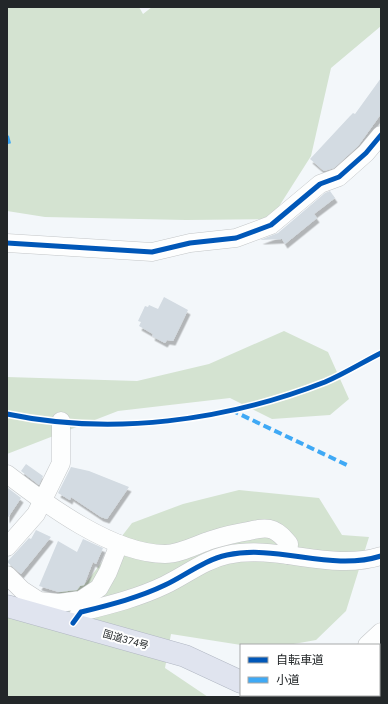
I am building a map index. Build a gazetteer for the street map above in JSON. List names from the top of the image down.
{
  "streets": {
    "highway": ["国道374号"]
  },
  "legend": ["自転車道", "小道"]
}
